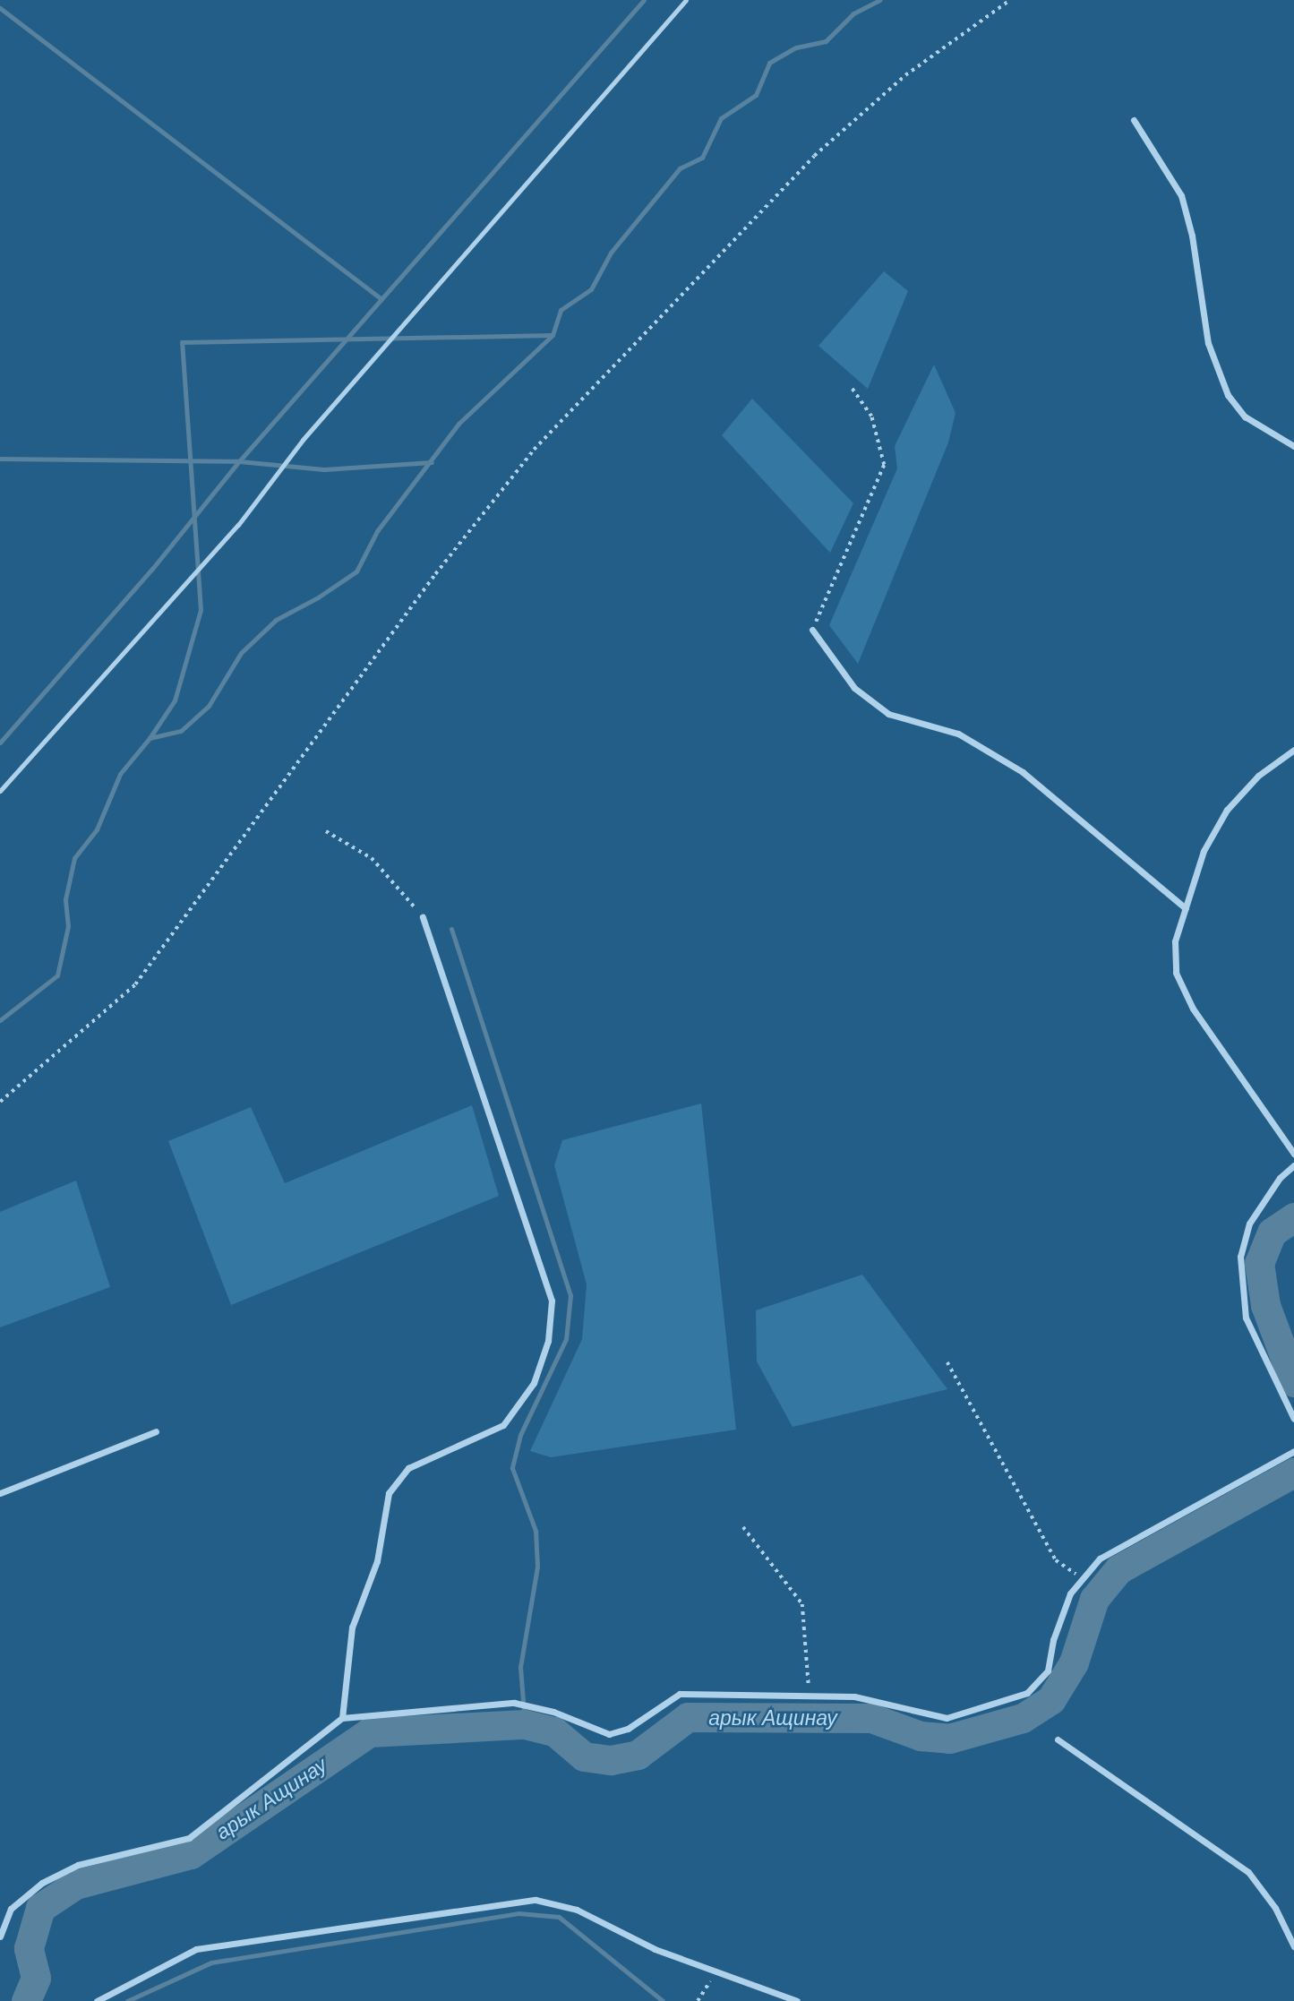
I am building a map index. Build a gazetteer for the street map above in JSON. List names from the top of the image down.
{
  "water": ["арык Ащинау"]
}
